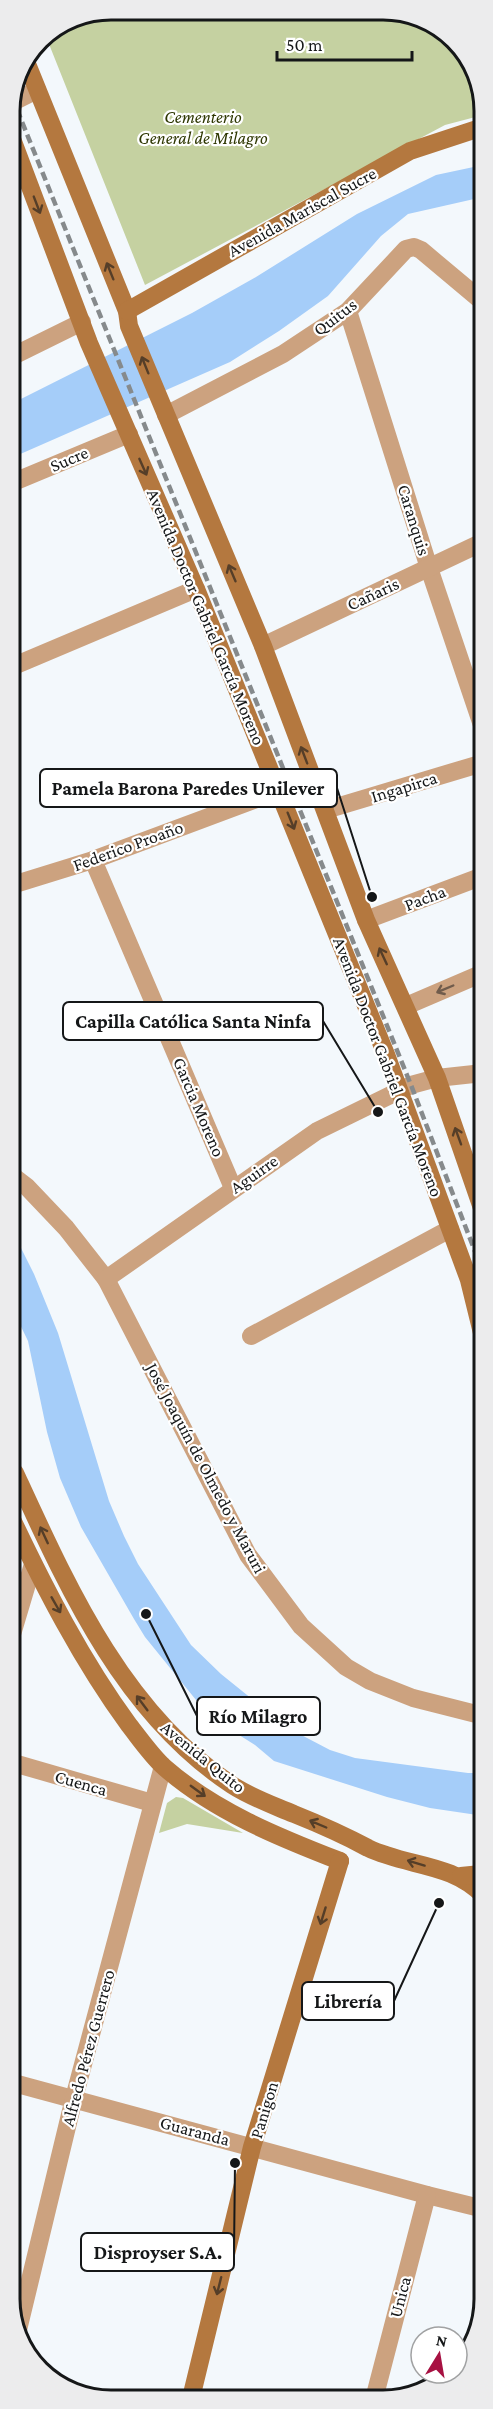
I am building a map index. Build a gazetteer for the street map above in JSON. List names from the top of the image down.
{
  "streets": {
    "main road": [
      "Avenida Mariscal Sucre",
      "Avenida Doctor Gabriel García Moreno",
      "Avenida Quito",
      "Panigon"
    ],
    "street": [
      "Quitus",
      "Sucre",
      "Caranquis",
      "Cañaris",
      "Ingapirca",
      "Federico Proaño",
      "Pacha",
      "Garcia Moreno",
      "Aguirre",
      "José Joaquín de Olmedo y Maruri",
      "Cuenca",
      "Alfredo Pérez Guerrero",
      "Guaranda",
      "Unica"
    ]
  },
  "crossings": [
    ["Avenida Mariscal Sucre", "Avenida Doctor Gabriel García Moreno"],
    ["Quitus", "Caranquis"],
    ["Quitus", "Avenida Doctor Gabriel García Moreno"],
    ["Sucre", "Avenida Doctor Gabriel García Moreno"],
    ["Caranquis", "Cañaris"],
    ["Cañaris", "Avenida Doctor Gabriel García Moreno"],
    ["Avenida Doctor Gabriel García Moreno", "Ingapirca"],
    ["Avenida Doctor Gabriel García Moreno", "Federico Proaño"],
    ["Avenida Doctor Gabriel García Moreno", "Pacha"],
    ["Avenida Doctor Gabriel García Moreno", "Aguirre"],
    ["Federico Proaño", "Garcia Moreno"],
    ["Garcia Moreno", "Aguirre"],
    ["Aguirre", "José Joaquín de Olmedo y Maruri"],
    ["Avenida Quito", "Alfredo Pérez Guerrero"],
    ["Avenida Quito", "Panigon"],
    ["Cuenca", "Alfredo Pérez Guerrero"],
    ["Alfredo Pérez Guerrero", "Guaranda"],
    ["Panigon", "Guaranda"],
    ["Guaranda", "Unica"]
  ],
  "one_way": ["Panigon"],
  "parks": ["Cementerio General de Milagro"],
  "places": [
    "Pamela Barona Paredes Unilever",
    "Capilla Católica Santa Ninfa",
    "Río Milagro",
    "Librería",
    "Disproyser S.A."
  ],
  "scale_bar": "50 m",
  "north": "top"
}
